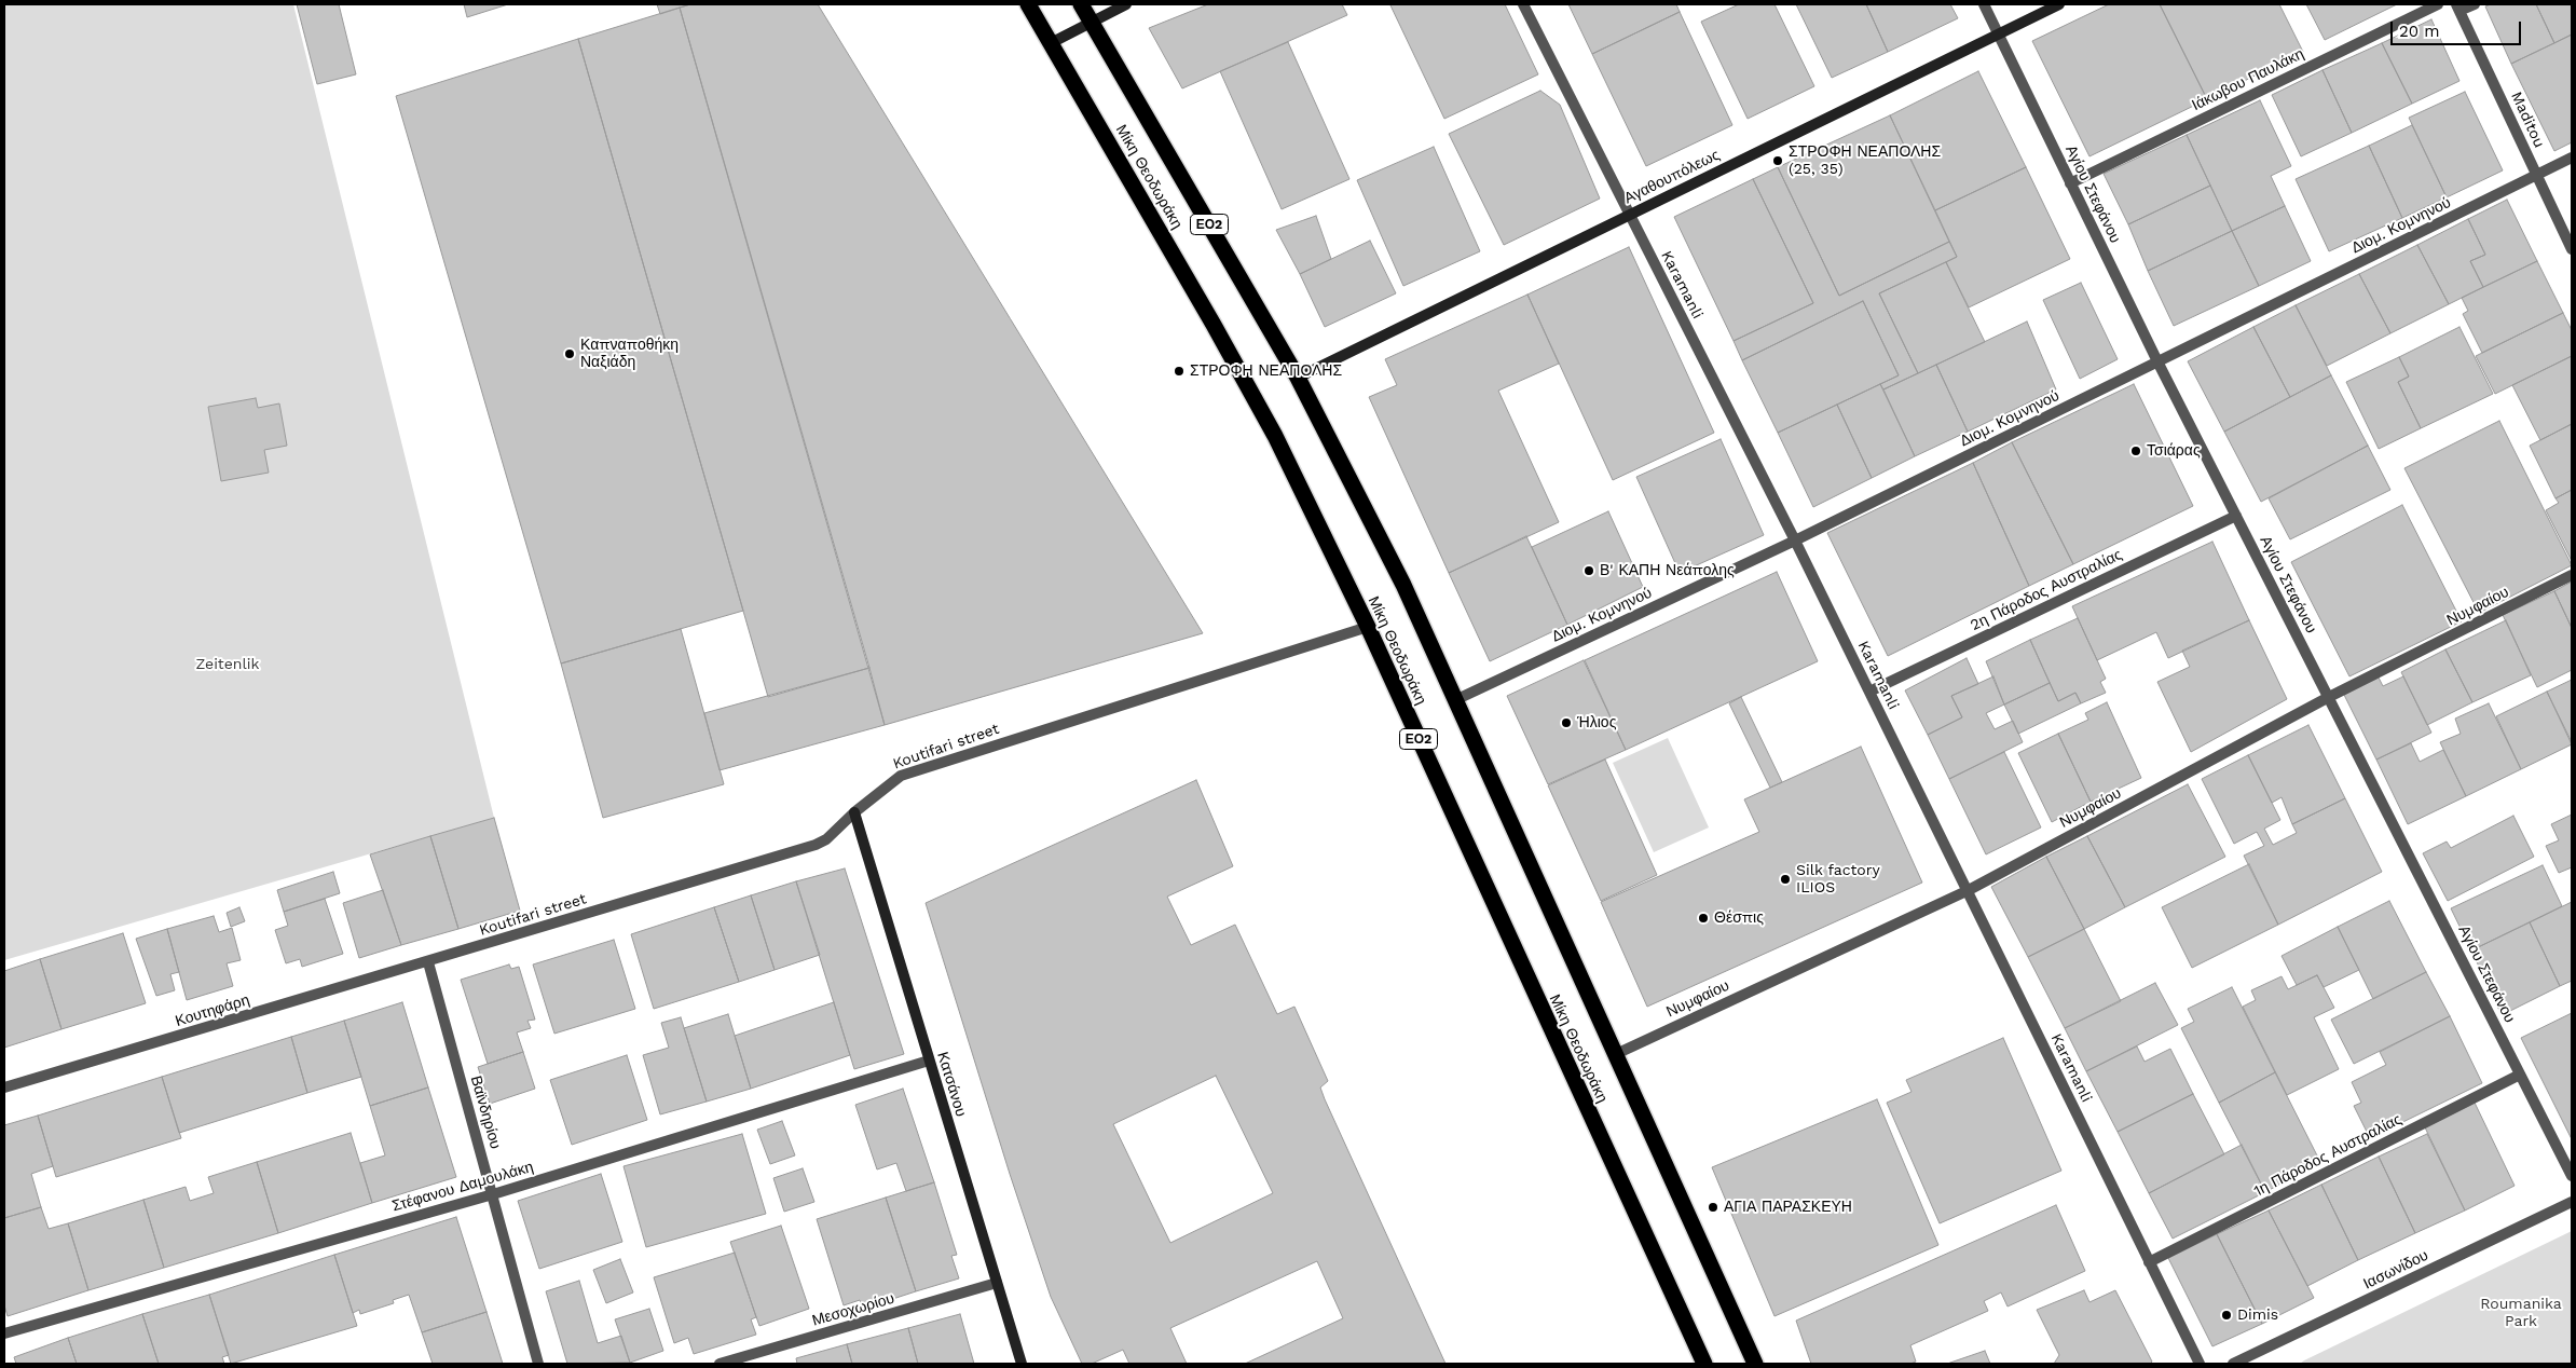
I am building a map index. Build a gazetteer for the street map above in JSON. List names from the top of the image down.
{
  "streets": {
    "highway": ["Μίκη Θεοδωράκη", "ΕΟ2"],
    "street": [
      "Ιάκωβου Παυλάκη",
      "Maditou",
      "Αγαθουπόλεως",
      "Αγίου Στεφάνου",
      "Διομ. Κομνηνού",
      "Karamanli",
      "2η Πάροδος Αυστραλίας",
      "Νυμφαίου",
      "Koutifari street",
      "Κουτηφάρη",
      "Κατσάνου",
      "Βαϊνδηρίου",
      "1η Πάροδος Αυστραλίας",
      "Στέφανου Δαμουλάκη",
      "Ιασωνίδου",
      "Μεσοχωρίου"
    ]
  },
  "crossings": [
    ["Ιάκωβου Παυλάκη", "Αγίου Στεφάνου"],
    ["Maditou", "Διομ. Κομνηνού"],
    ["Μίκη Θεοδωράκη", "Αγαθουπόλεως"],
    ["Μίκη Θεοδωράκη", "Διομ. Κομνηνού"],
    ["Μίκη Θεοδωράκη", "Νυμφαίου"],
    ["Μίκη Θεοδωράκη", "Koutifari street"],
    ["Αγαθουπόλεως", "Αγίου Στεφάνου"],
    ["Αγαθουπόλεως", "Karamanli"],
    ["Αγίου Στεφάνου", "Διομ. Κομνηνού"],
    ["Αγίου Στεφάνου", "2η Πάροδος Αυστραλίας"],
    ["Αγίου Στεφάνου", "Νυμφαίου"],
    ["Αγίου Στεφάνου", "1η Πάροδος Αυστραλίας"],
    ["Διομ. Κομνηνού", "Karamanli"],
    ["Karamanli", "2η Πάροδος Αυστραλίας"],
    ["Karamanli", "Νυμφαίου"],
    ["Karamanli", "1η Πάροδος Αυστραλίας"],
    ["Koutifari street", "Κουτηφάρη"],
    ["Koutifari street", "Κατσάνου"],
    ["Koutifari street", "Βαϊνδηρίου"],
    ["Κουτηφάρη", "Βαϊνδηρίου"],
    ["Κατσάνου", "Στέφανου Δαμουλάκη"],
    ["Κατσάνου", "Μεσοχωρίου"],
    ["Βαϊνδηρίου", "Στέφανου Δαμουλάκη"]
  ],
  "parks": ["Zeitenlik", "Roumanika Park"],
  "places": [
    "ΣΤΡΟΦΗ ΝΕΑΠΟΛΗΣ (25, 35)",
    "Καπναποθήκη Ναξιάδη",
    "ΣΤΡΟΦΗ ΝΕΑΠΟΛΗΣ",
    "Τσιάρας",
    "Β' ΚΑΠΗ Νεάπολης",
    "Ήλιος",
    "Silk factory ILIOS",
    "Θέσπις",
    "ΑΓΙΑ ΠΑΡΑΣΚΕΥΗ",
    "Dimis"
  ],
  "scale_bar": "20 m"
}
